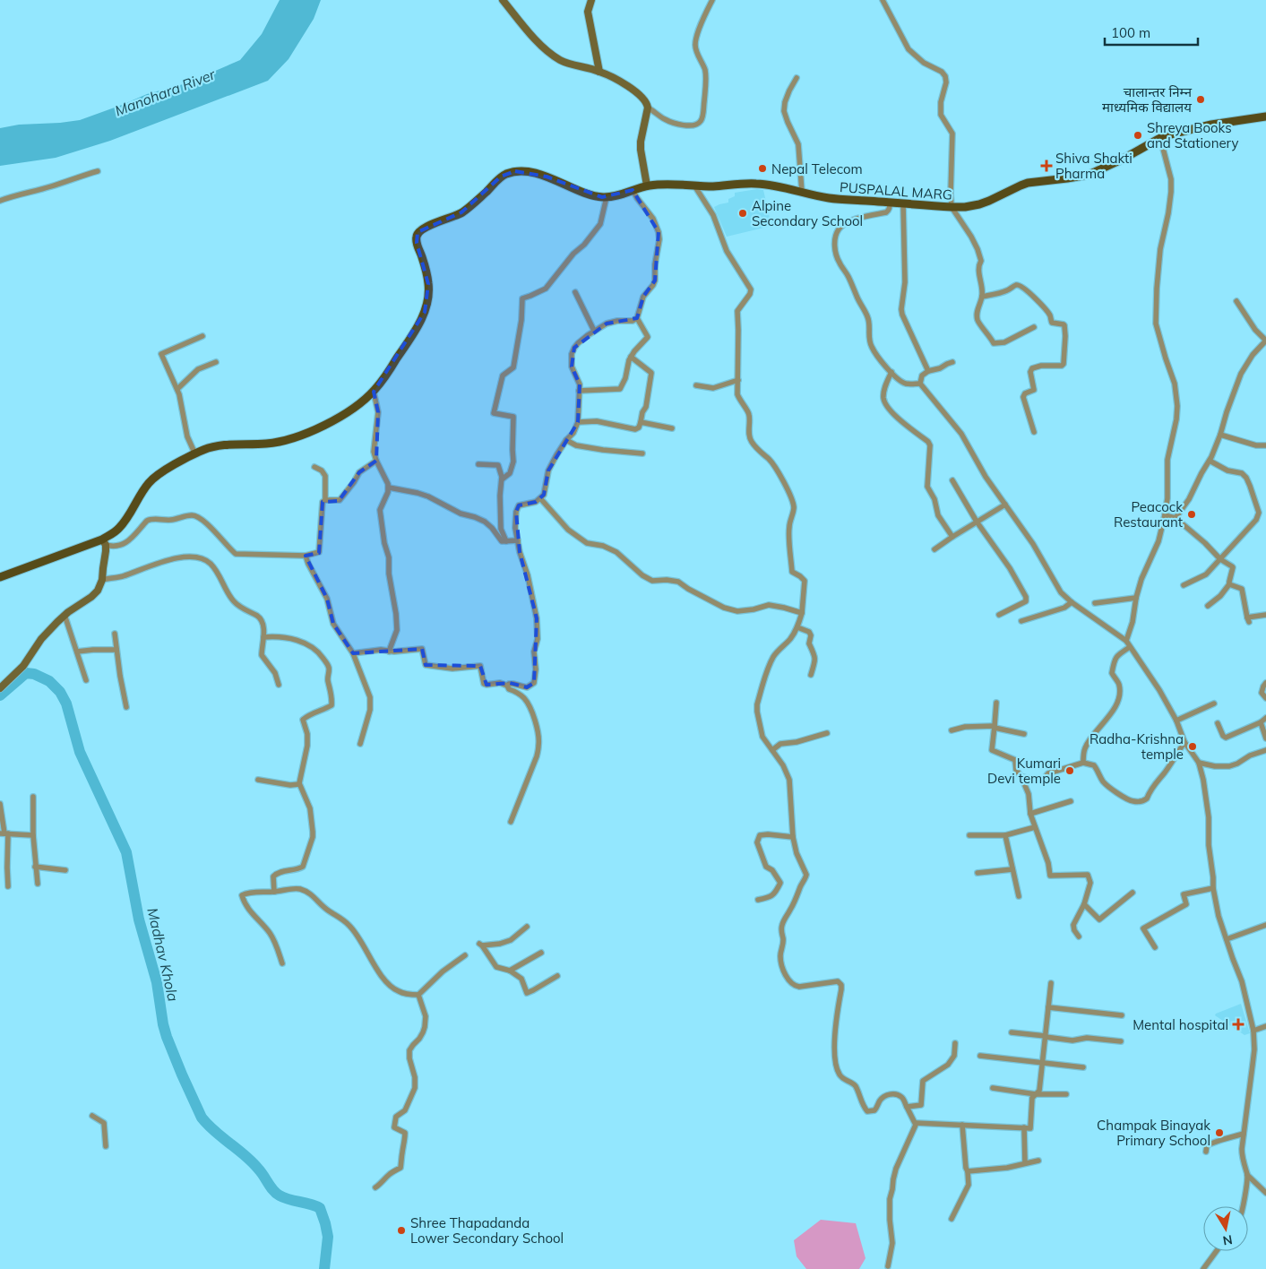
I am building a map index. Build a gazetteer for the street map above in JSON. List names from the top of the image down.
{
  "streets": {
    "main road": ["PUSPALAL MARG"]
  },
  "water": ["Manohara River", "Madhav Khola"],
  "places": {
    "other": [
      "चालान्तर निम्न माध्यमिक विद्यालय",
      "Shreya Books and Stationery",
      "Nepal Telecom",
      "Alpine Secondary School",
      "Peacock Restaurant",
      "Radha-Krishna temple",
      "Kumari Devi temple",
      "Champak Binayak Primary School",
      "Shree Thapadanda Lower Secondary School"
    ],
    "health": ["Shiva Shakti Pharma", "Mental hospital"]
  },
  "scale_bar": "100 m",
  "north": "bottom"
}
